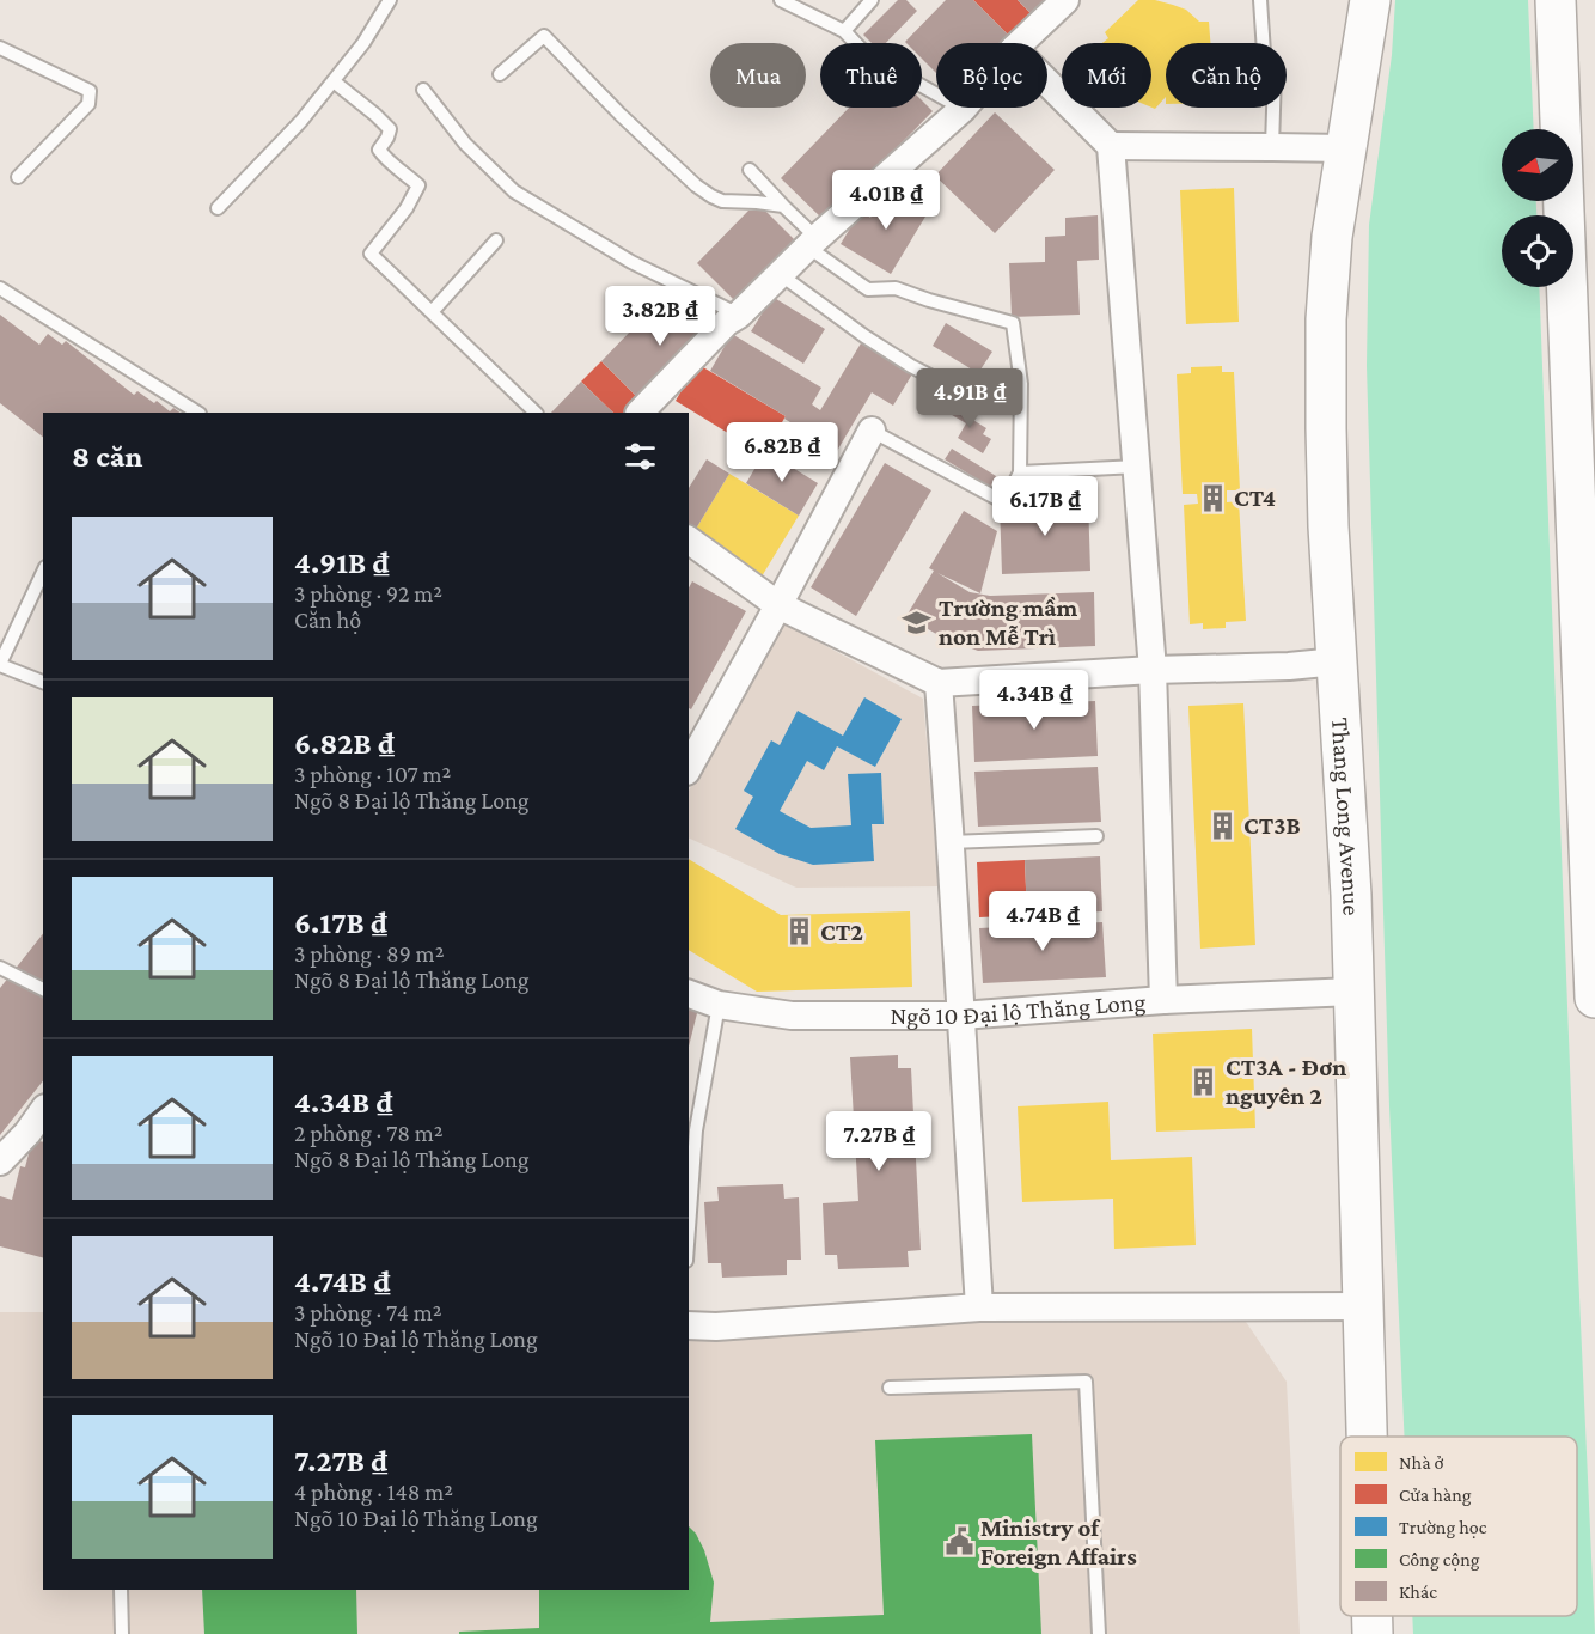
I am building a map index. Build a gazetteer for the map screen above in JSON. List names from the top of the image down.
{
  "streets": {
    "main road": ["Thang Long Avenue"],
    "street": ["Ngõ 10 Đại lộ Thăng Long"]
  },
  "crossings": [
    ["Thang Long Avenue", "Ngõ 10 Đại lộ Thăng Long"]
  ],
  "places": {
    "building": [
      "CT4",
      "CT3B",
      "CT2",
      "CT3A - Đơn nguyên 2"
    ],
    "school or university": ["Trường mầm non Mễ Trì"],
    "public building": ["Ministry of Foreign Affairs"]
  },
  "legend": [
    "Nhà ở",
    "Cửa hàng",
    "Trường học",
    "Công cộng",
    "Khác"
  ],
  "north": "left",
  "page": {
    "chip": [
      "Mua",
      "Thuê",
      "Bộ lọc",
      "Mới",
      "Căn hộ"
    ],
    "price": [
      "4.01B ₫",
      "3.82B ₫",
      "4.91B ₫",
      "6.82B ₫",
      "6.17B ₫",
      "4.34B ₫",
      "4.74B ₫",
      "7.27B ₫"
    ],
    "heading": "8 căn",
    "list": [
      {
        "name": "4.91B ₫",
        "note": "3 phòng · 92 m² · Căn hộ"
      },
      {
        "name": "6.82B ₫",
        "note": "3 phòng · 107 m² · Ngõ 8 Đại lộ Thăng Long"
      },
      {
        "name": "6.17B ₫",
        "note": "3 phòng · 89 m² · Ngõ 8 Đại lộ Thăng Long"
      },
      {
        "name": "4.34B ₫",
        "note": "2 phòng · 78 m² · Ngõ 8 Đại lộ Thăng Long"
      },
      {
        "name": "4.74B ₫",
        "note": "3 phòng · 74 m² · Ngõ 10 Đại lộ Thăng Long"
      },
      {
        "name": "7.27B ₫",
        "note": "4 phòng · 148 m² · Ngõ 10 Đại lộ Thăng Long"
      }
    ]
  }
}
